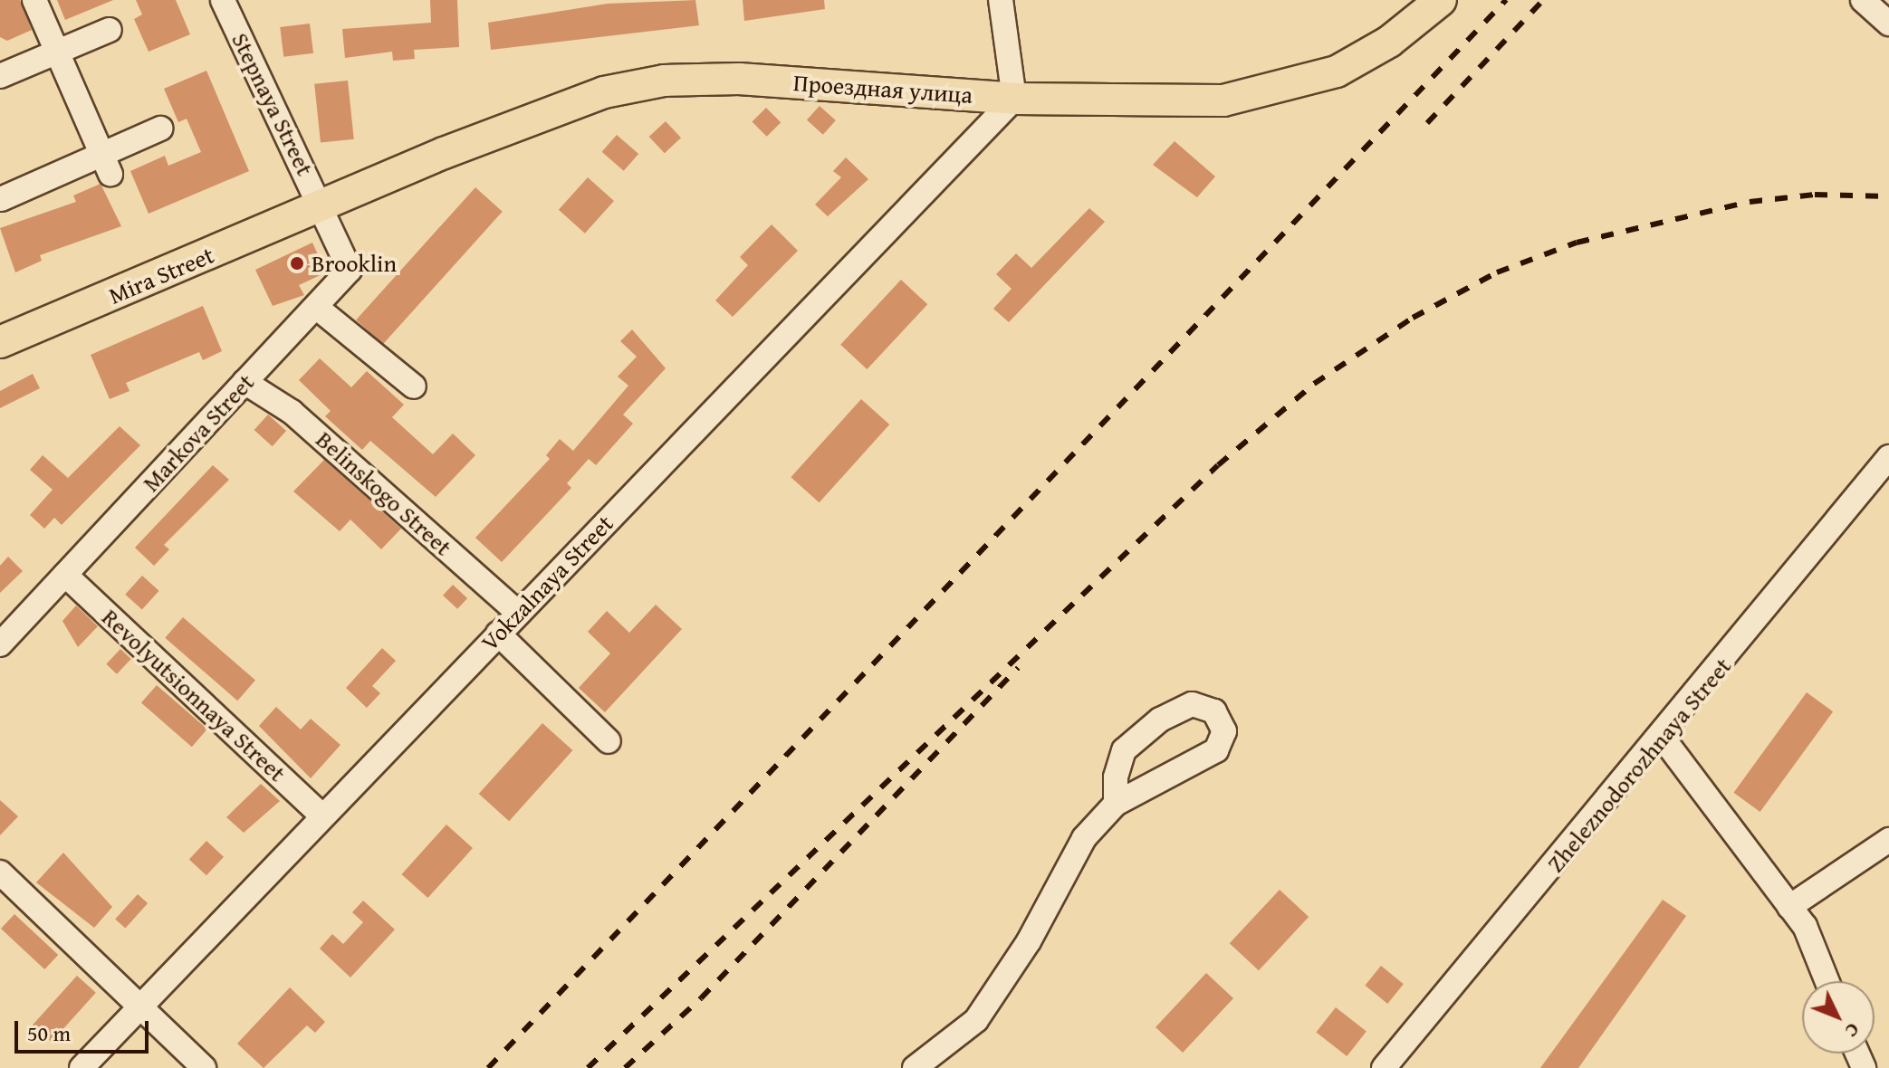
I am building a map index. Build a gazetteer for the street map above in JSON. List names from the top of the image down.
{
  "streets": {
    "main road": ["Проездная улица", "Mira Street"],
    "street": [
      "Stepnaya Street",
      "Markova Street",
      "Belinskogo Street",
      "Vokzalnaya Street",
      "Revolyutsionnaya Street",
      "Zheleznodorozhnaya Street"
    ]
  },
  "crossings": [
    ["Проездная улица", "Stepnaya Street"],
    ["Проездная улица", "Mira Street"],
    ["Проездная улица", "Markova Street"],
    ["Проездная улица", "Vokzalnaya Street"],
    ["Stepnaya Street", "Mira Street"],
    ["Stepnaya Street", "Markova Street"],
    ["Mira Street", "Markova Street"],
    ["Markova Street", "Belinskogo Street"],
    ["Markova Street", "Revolyutsionnaya Street"],
    ["Belinskogo Street", "Vokzalnaya Street"],
    ["Vokzalnaya Street", "Revolyutsionnaya Street"]
  ],
  "places": ["Brooklin"],
  "scale_bar": "50 m",
  "north": "bottom right"
}
